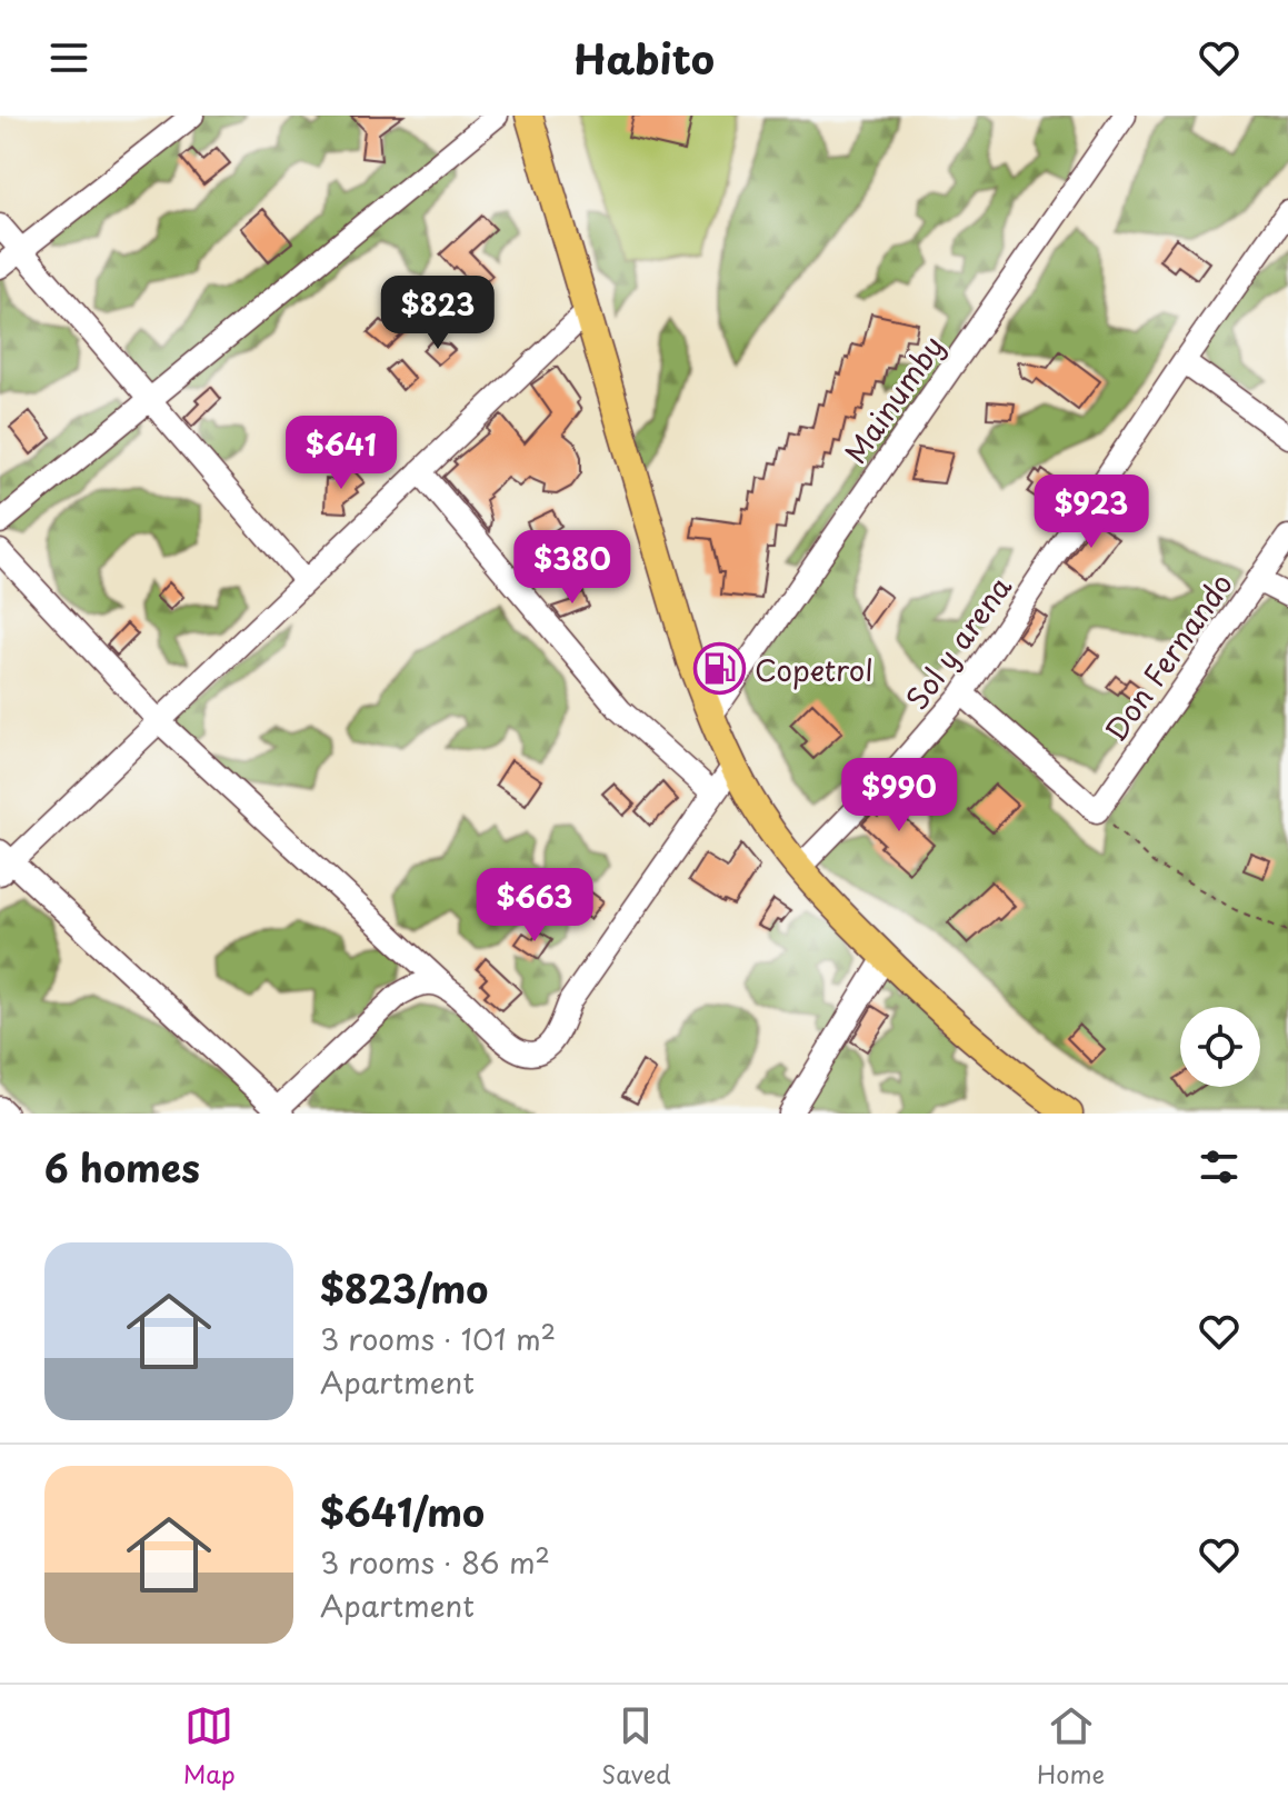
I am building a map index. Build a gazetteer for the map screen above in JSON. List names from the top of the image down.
{
  "streets": {
    "street": ["Mainumby", "Sol y arena", "Don Fernando"]
  },
  "places": {
    "fuel station": ["Copetrol"]
  },
  "page": {
    "header": "Habito",
    "price": [
      "$823",
      "$641",
      "$923",
      "$380",
      "$990",
      "$663"
    ],
    "heading": "6 homes",
    "list": [
      {
        "name": "$823/mo",
        "note": "3 rooms · 101 m² · Apartment"
      },
      {
        "name": "$641/mo",
        "note": "3 rooms · 86 m² · Apartment"
      }
    ],
    "tabs": ["Map", "Saved", "Home"]
  }
}
